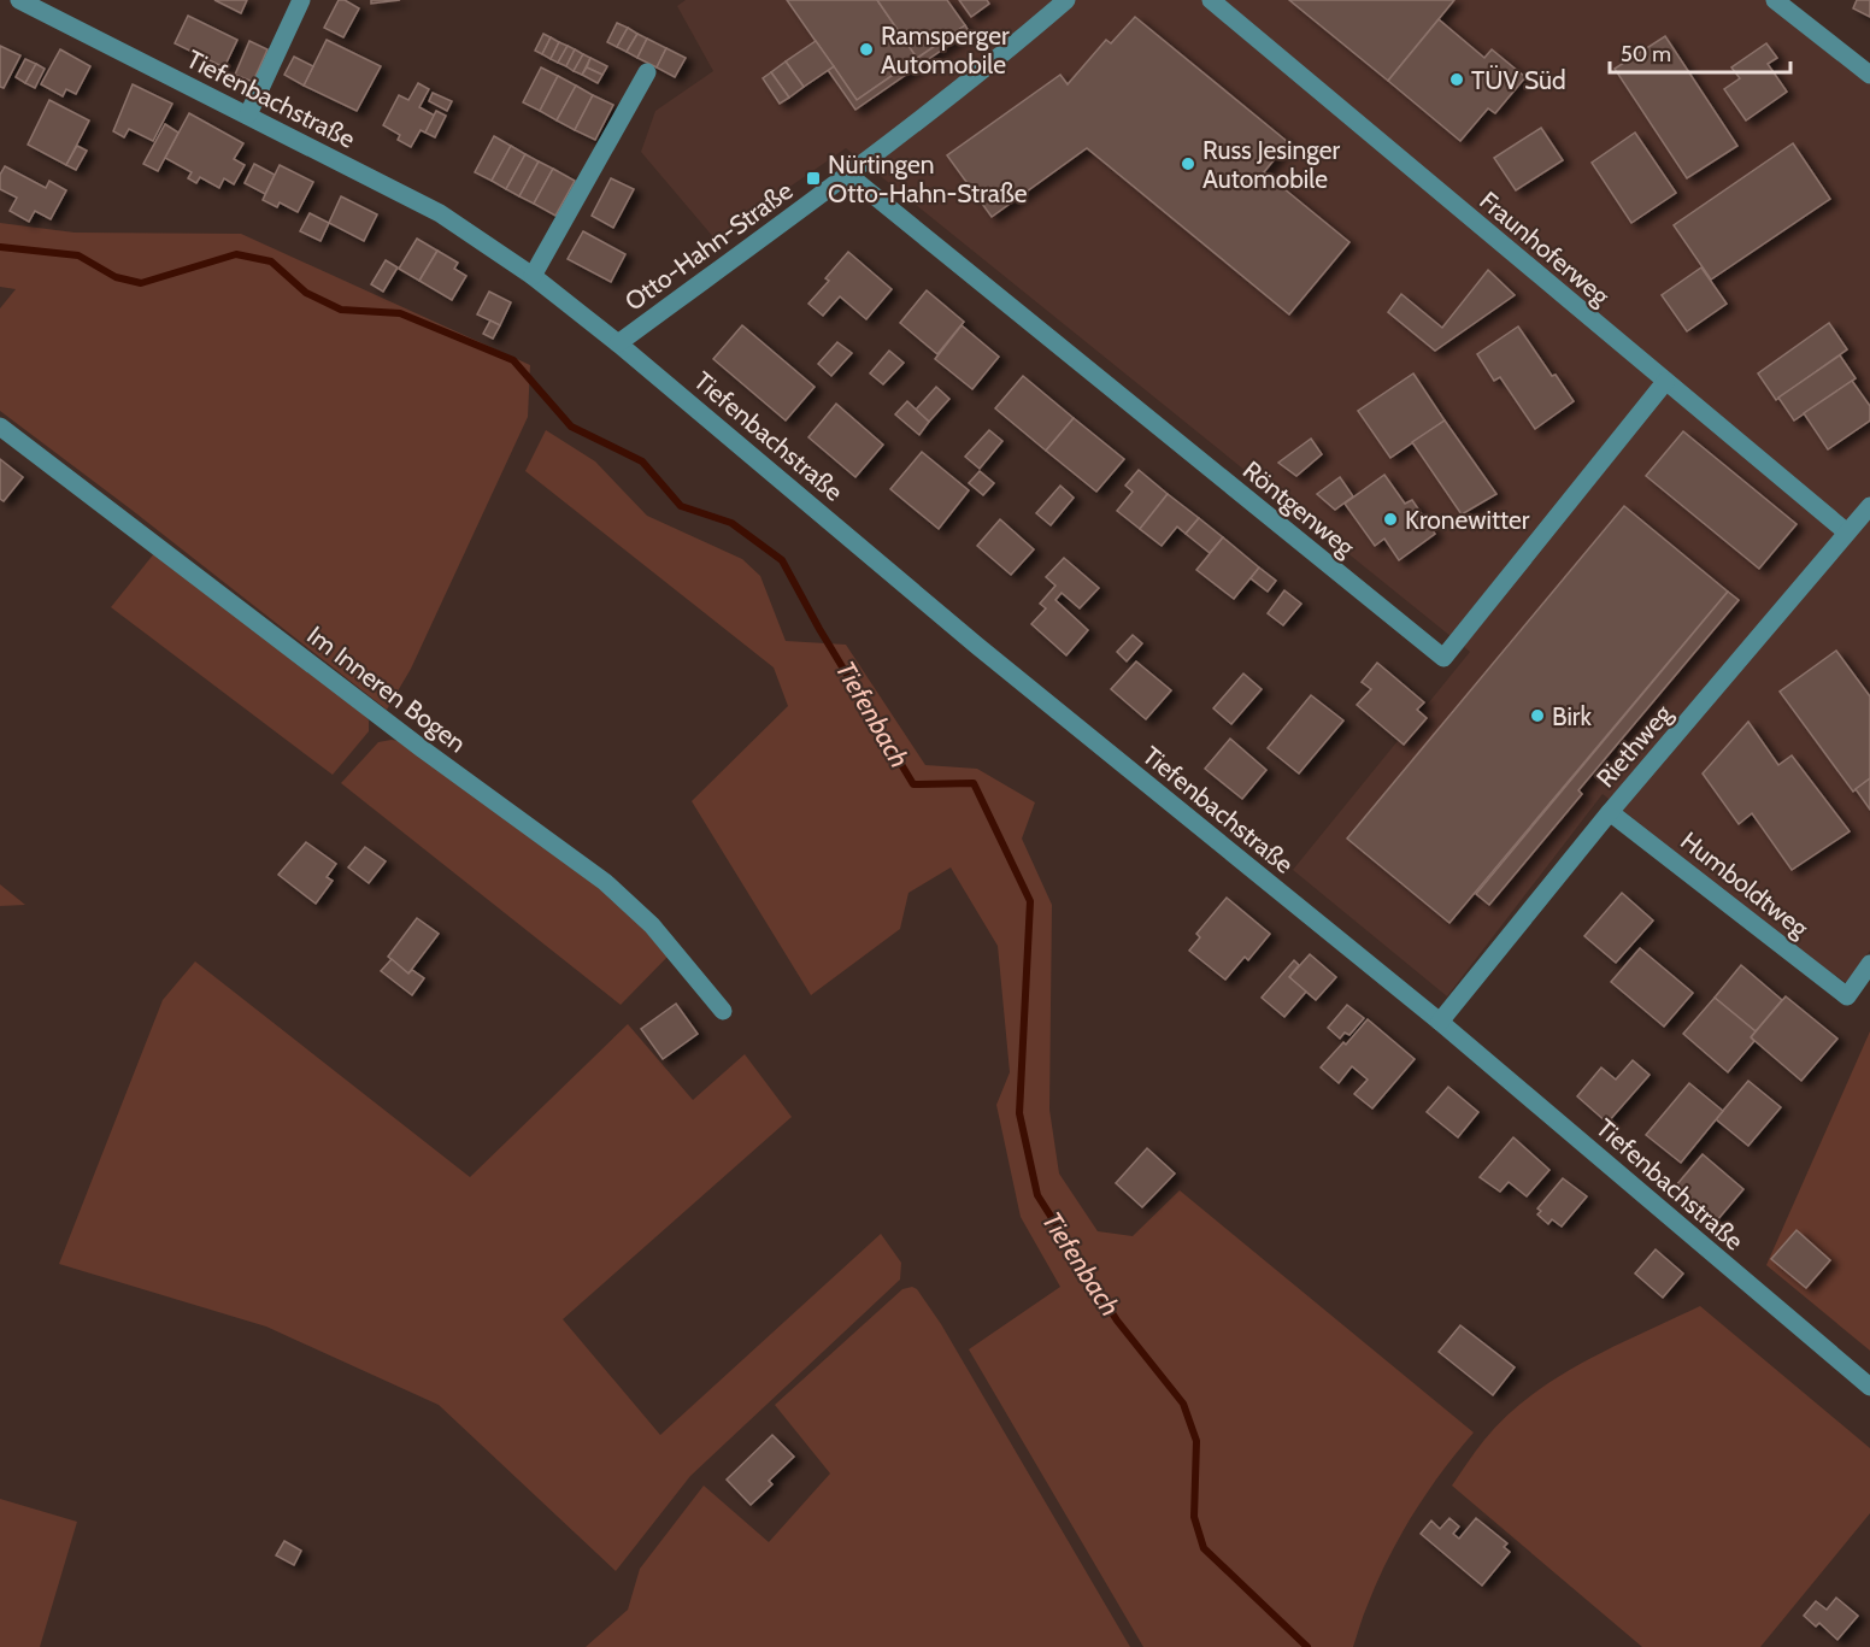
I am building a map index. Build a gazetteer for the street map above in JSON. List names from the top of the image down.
{
  "streets": {
    "street": [
      "Tiefenbachstraße",
      "Otto-Hahn-Straße",
      "Fraunhoferweg",
      "Röntgenweg",
      "Im Inneren Bogen",
      "Riethweg",
      "Humboldtweg"
    ]
  },
  "crossings": [
    ["Tiefenbachstraße", "Otto-Hahn-Straße"],
    ["Tiefenbachstraße", "Riethweg"],
    ["Otto-Hahn-Straße", "Röntgenweg"],
    ["Fraunhoferweg", "Röntgenweg"],
    ["Fraunhoferweg", "Riethweg"],
    ["Riethweg", "Humboldtweg"]
  ],
  "water": ["Tiefenbach"],
  "places": {
    "other": [
      "Ramsperger Automobile",
      "TÜV Süd",
      "Russ Jesinger Automobile",
      "Kronewitter",
      "Birk"
    ],
    "transit": ["Nürtingen Otto-Hahn-Straße"]
  },
  "scale_bar": "50 m"
}
